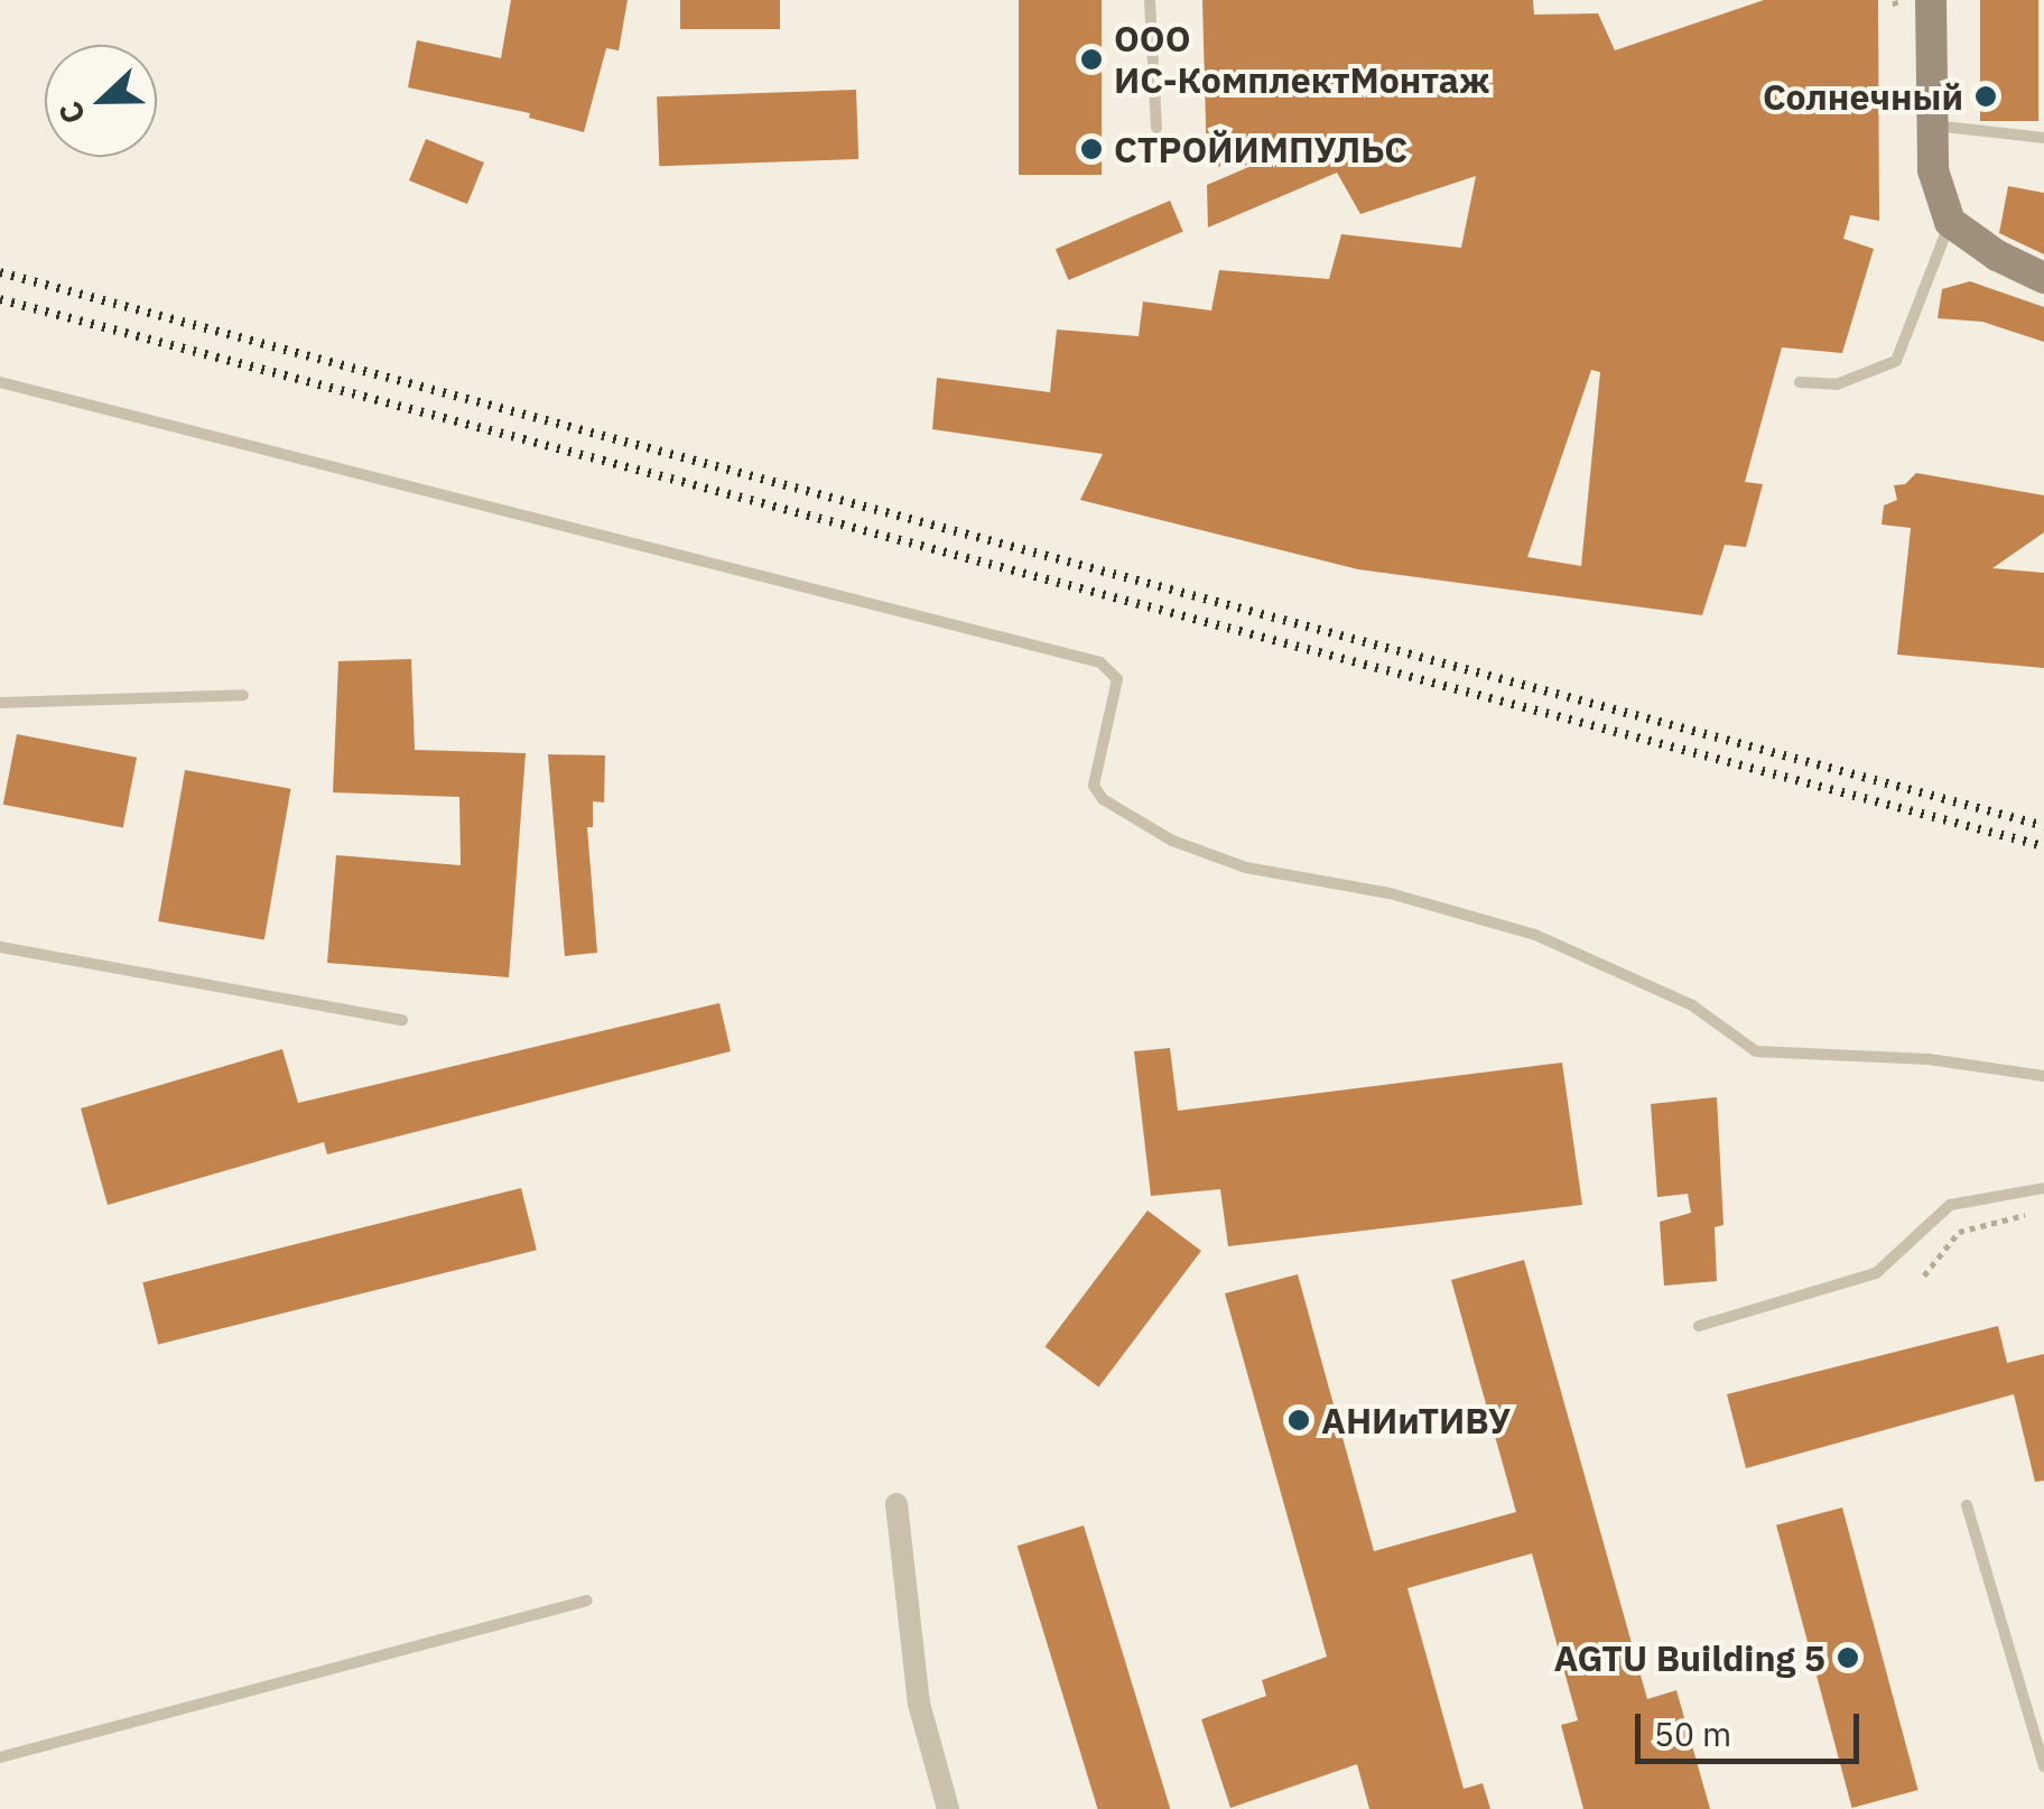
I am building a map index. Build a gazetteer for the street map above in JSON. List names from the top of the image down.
{
  "places": [
    "ООО ИС-КомплектМонтаж",
    "Солнечный",
    "СТРОЙИМПУЛЬС",
    "АНИиТИВУ",
    "AGTU Building 5"
  ],
  "scale_bar": "50 m",
  "north": "left"
}
